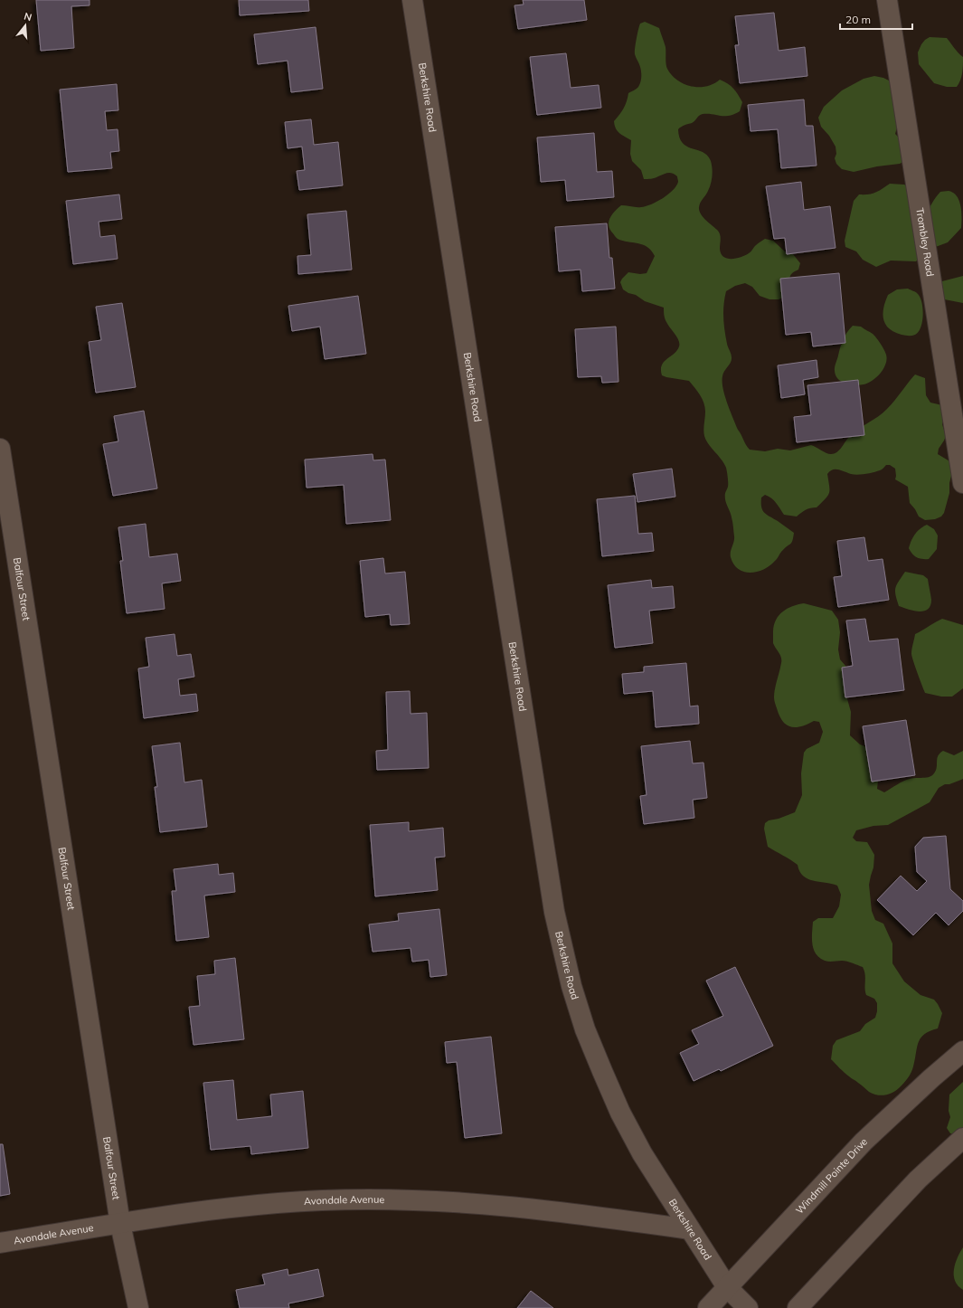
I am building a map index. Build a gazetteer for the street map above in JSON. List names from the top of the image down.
{
  "streets": {
    "street": [
      "Berkshire Road",
      "Trombley Road",
      "Balfour Street",
      "Windmill Pointe Drive",
      "Avondale Avenue"
    ]
  },
  "crossings": [
    ["Berkshire Road", "Windmill Pointe Drive"],
    ["Berkshire Road", "Avondale Avenue"],
    ["Balfour Street", "Avondale Avenue"]
  ],
  "scale_bar": "20 m",
  "north": "top"
}
